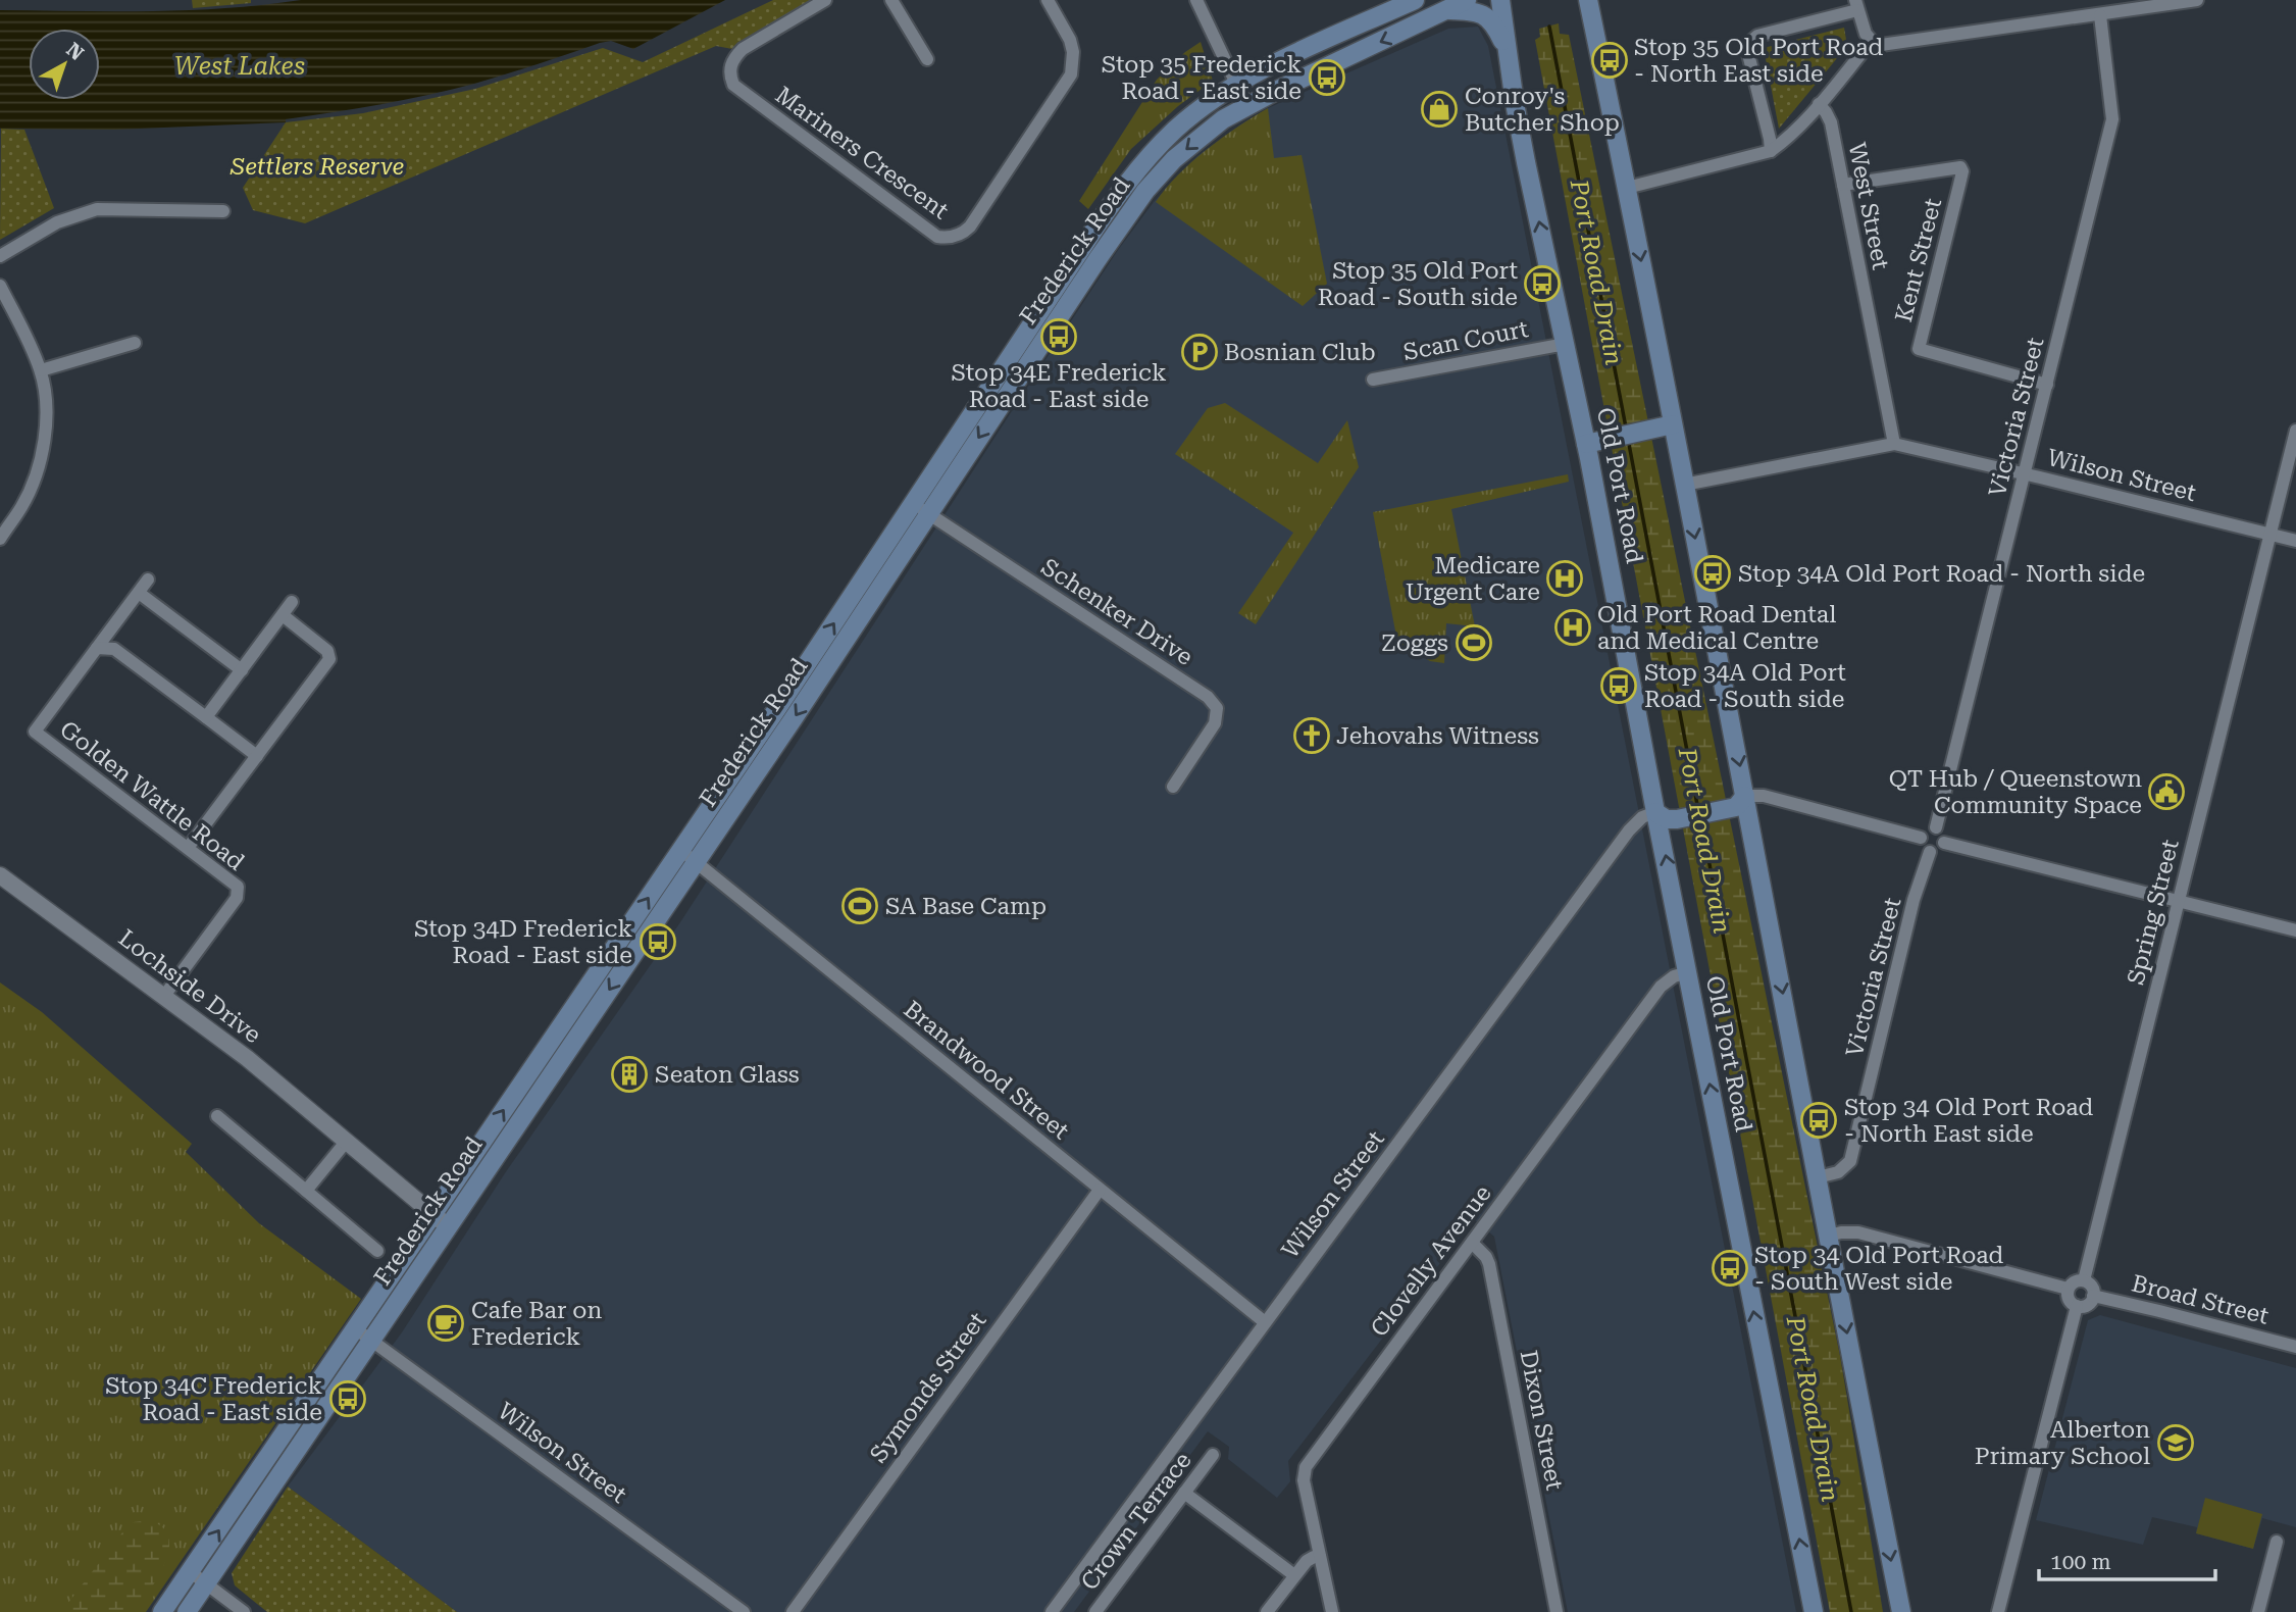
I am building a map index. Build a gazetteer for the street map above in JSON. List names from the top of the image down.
{
  "streets": {
    "main road": ["Frederick Road", "Old Port Road"],
    "street": [
      "Mariners Crescent",
      "West Street",
      "Kent Street",
      "Scan Court",
      "Victoria Street",
      "Wilson Street",
      "Schenker Drive",
      "Golden Wattle Road",
      "Spring Street",
      "Lochside Drive",
      "Brandwood Street",
      "Clovelly Avenue",
      "Broad Street",
      "Symonds Street",
      "Dixon Street",
      "Crown Terrace"
    ]
  },
  "crossings": [
    ["West Street", "Kent Street"],
    ["West Street", "Wilson Street"],
    ["Frederick Road", "Wilson Street"],
    ["Frederick Road", "Schenker Drive"],
    ["Frederick Road", "Lochside Drive"],
    ["Frederick Road", "Brandwood Street"],
    ["Kent Street", "Victoria Street"],
    ["Scan Court", "Old Port Road"],
    ["Victoria Street", "Wilson Street"],
    ["Wilson Street", "Old Port Road"],
    ["Wilson Street", "Spring Street"],
    ["Wilson Street", "Brandwood Street"],
    ["Old Port Road", "Clovelly Avenue"],
    ["Golden Wattle Road", "Lochside Drive"],
    ["Spring Street", "Broad Street"],
    ["Brandwood Street", "Symonds Street"],
    ["Clovelly Avenue", "Dixon Street"]
  ],
  "water": ["West Lakes", "Port Road Drain"],
  "parks": ["Settlers Reserve"],
  "places": {
    "bus stop": [
      "Stop 35 Old Port Road - North East side",
      "Stop 35 Frederick Road - East side",
      "Stop 35 Old Port Road - South side",
      "Stop 34E Frederick Road - East side",
      "Stop 34A Old Port Road - North side",
      "Stop 34A Old Port Road - South side",
      "Stop 34D Frederick Road - East side",
      "Stop 34 Old Port Road - North East side",
      "Stop 34 Old Port Road - South West side",
      "Stop 34C Frederick Road - East side"
    ],
    "shop": ["Conroy's Butcher Shop"],
    "parking": ["Bosnian Club"],
    "hospital": ["Medicare Urgent Care", "Old Port Road Dental and Medical Centre"],
    "sports": ["Zoggs", "SA Base Camp"],
    "church": ["Jehovahs Witness"],
    "public building": ["QT Hub / Queenstown Community Space"],
    "building": ["Seaton Glass"],
    "cafe": ["Cafe Bar on Frederick"],
    "school or university": ["Alberton Primary School"]
  },
  "scale_bar": "100 m",
  "north": "top right"
}
